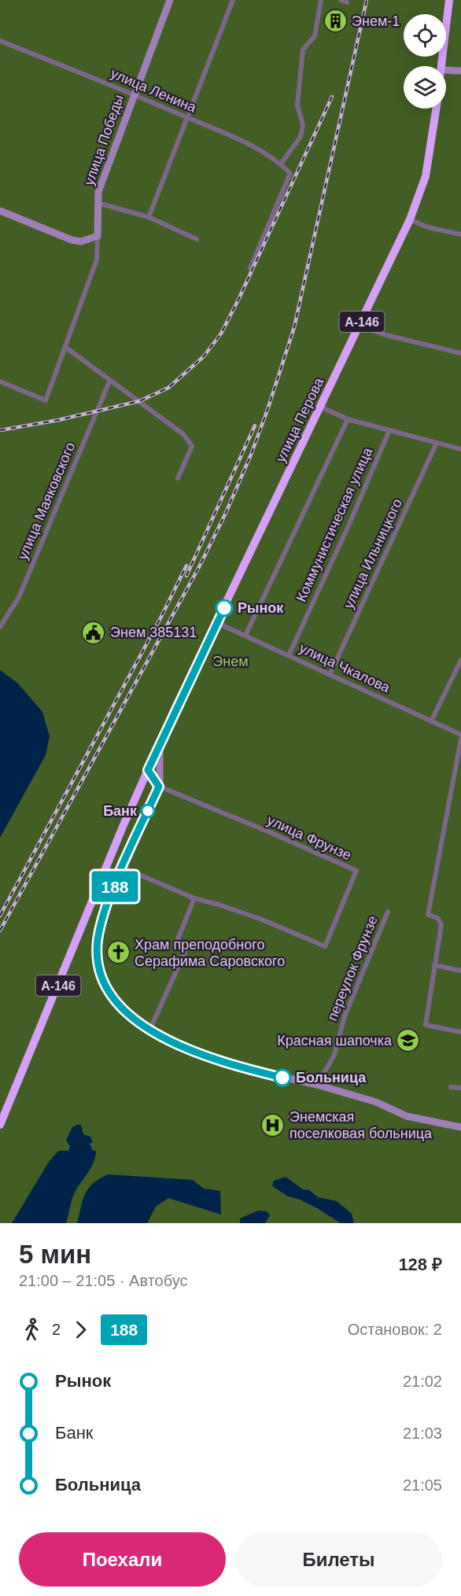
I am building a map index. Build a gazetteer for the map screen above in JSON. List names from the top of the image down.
{
  "streets": {
    "highway": ["А-146", "улица Перова"],
    "street": [
      "улица Ленина",
      "улица Победы",
      "улица Маяковского",
      "Коммунистическая улица",
      "улица Ильницкого",
      "улица Чкалова",
      "улица Фрунзе",
      "переулок Фрунзе"
    ]
  },
  "crossings": [
    ["улица Ленина", "улица Победы"],
    ["улица Перова", "улица Чкалова"],
    ["улица Перова", "улица Фрунзе"],
    ["улица Перова", "переулок Фрунзе"],
    ["Коммунистическая улица", "улица Чкалова"],
    ["улица Ильницкого", "улица Чкалова"]
  ],
  "parks": ["Энем"],
  "places": {
    "building": ["Энем-1"],
    "other": ["Рынок", "Банк", "Больница"],
    "public building": ["Энем 385131"],
    "church": ["Храм преподобного Серафима Саровского"],
    "school or university": ["Красная шапочка"],
    "hospital": ["Энемская поселковая больница"]
  },
  "lines": ["bus line 188"],
  "page": {
    "on_map": "188",
    "heading": ["5 мин", "21:00 – 21:05 · Автобус", "128 ₽"],
    "legs": ["2", "188", "Остановок: 2"],
    "list": [
      {
        "name": "Рынок",
        "value": "21:02"
      },
      {
        "name": "Банк",
        "value": "21:03"
      },
      {
        "name": "Больница",
        "value": "21:05"
      }
    ],
    "buttons": ["Поехали", "Билеты"]
  }
}
